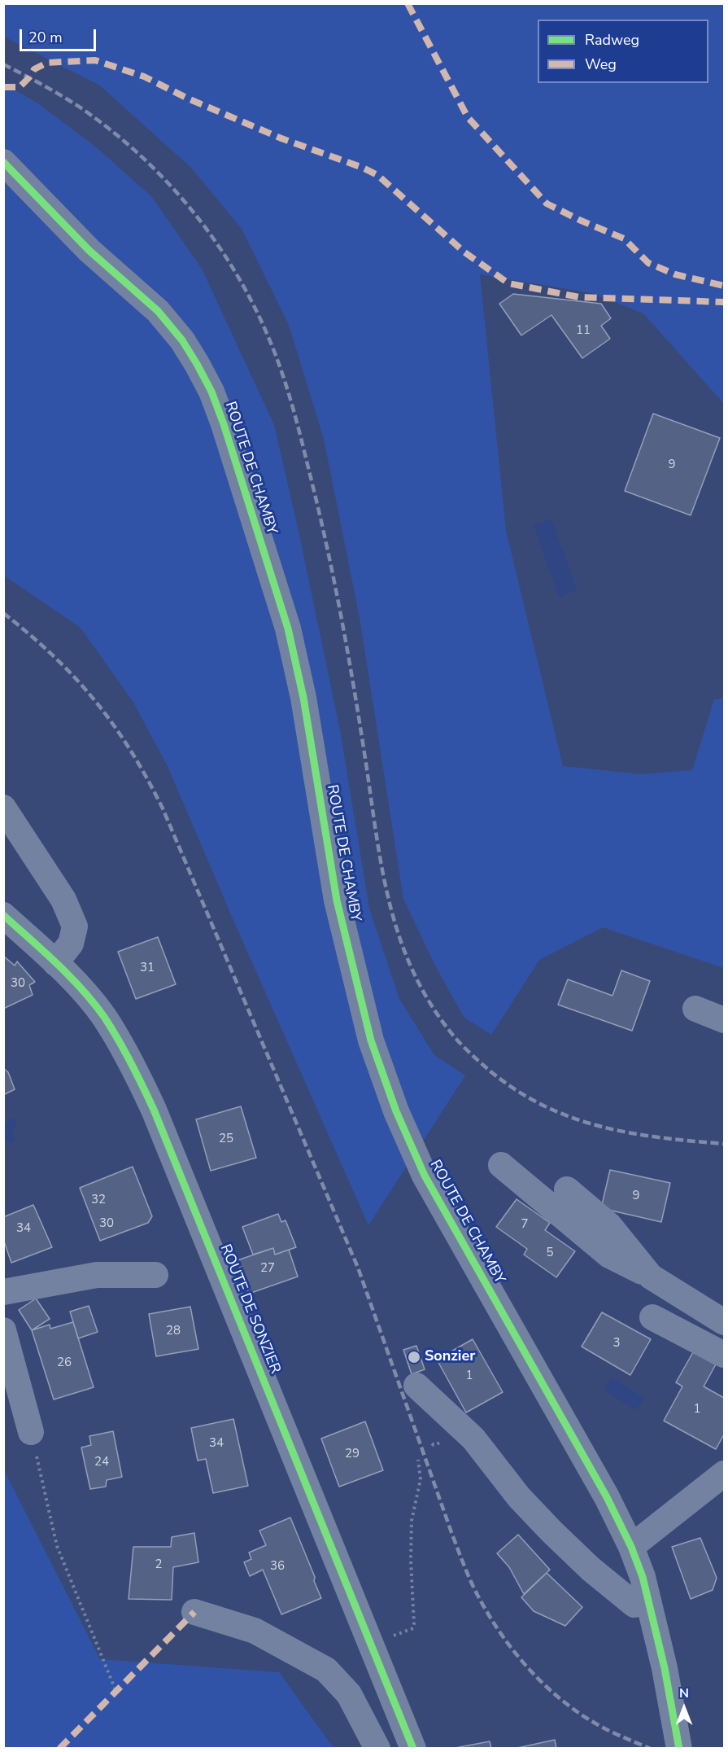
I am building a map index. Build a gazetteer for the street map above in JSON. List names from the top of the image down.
{
  "streets": {
    "street": ["ROUTE DE CHAMBY", "ROUTE DE SONZIER"]
  },
  "places": ["Sonzier"],
  "house_numbers": [
    "11",
    "9",
    "31",
    "30",
    "25",
    "9",
    "32",
    "30",
    "7",
    "34",
    "5",
    "27",
    "28",
    "3",
    "26",
    "1",
    "1",
    "34",
    "29",
    "24",
    "2",
    "36"
  ],
  "legend": ["Radweg", "Weg"],
  "scale_bar": "20 m",
  "north": "top"
}
